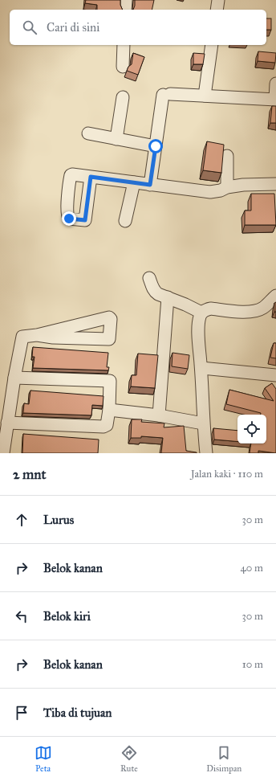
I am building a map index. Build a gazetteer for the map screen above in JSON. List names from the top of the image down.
{
  "page": {
    "search": "Cari di sini",
    "heading": ["2 mnt", "Jalan kaki · 110 m"],
    "list": [
      ["Lurus", "30 m"],
      ["Belok kanan", "40 m"],
      ["Belok kiri", "30 m"],
      ["Belok kanan", "10 m"],
      "Tiba di tujuan"
    ],
    "nav": ["Peta", "Rute", "Disimpan"]
  }
}
